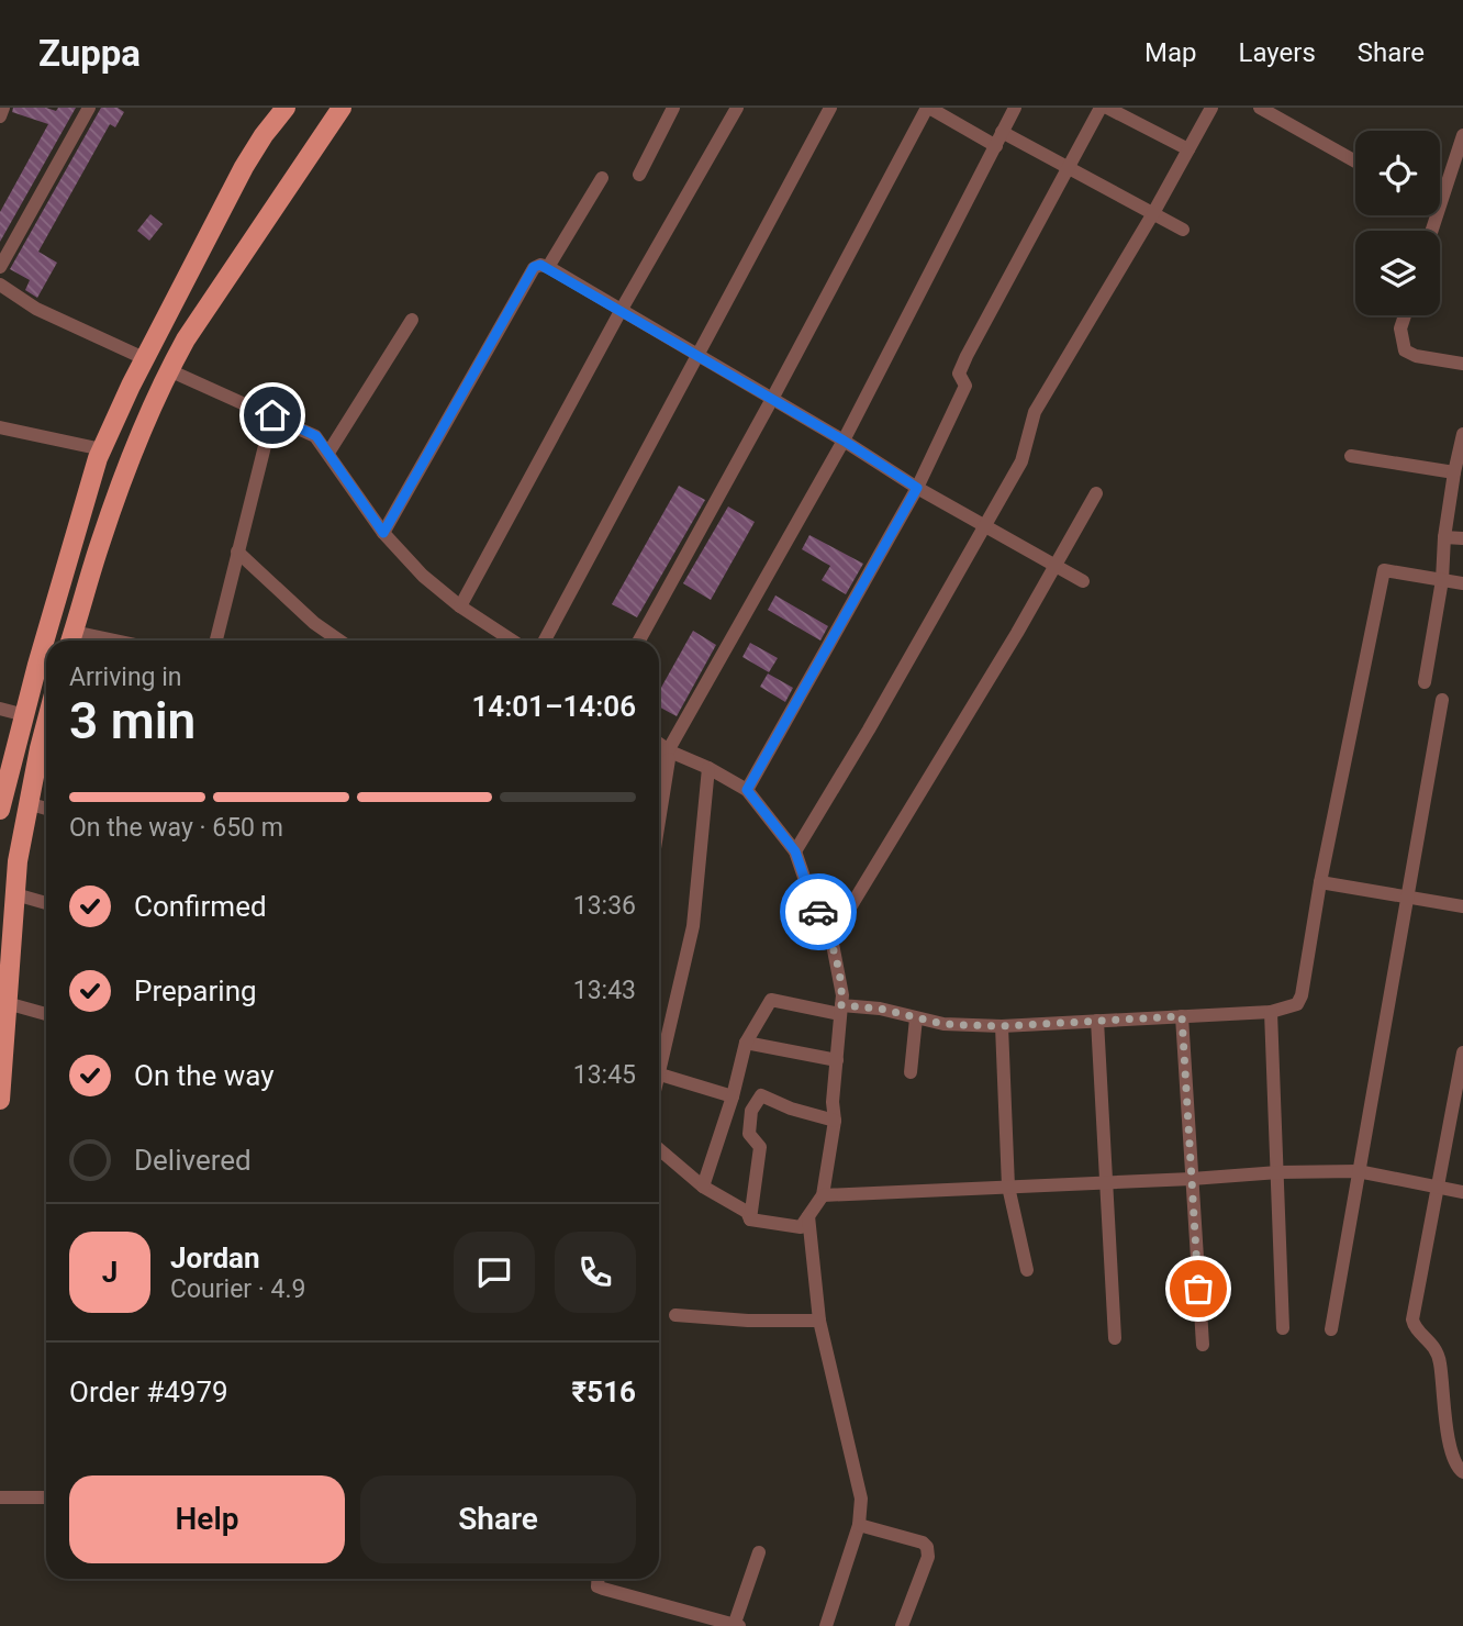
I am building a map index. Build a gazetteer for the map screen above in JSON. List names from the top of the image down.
{
  "page": {
    "header": "Zuppa",
    "nav": ["Map", "Layers", "Share"],
    "heading": ["3 min", "Arriving in", "14:01–14:06"],
    "panel": [
      "Jordan",
      "Courier · 4.9",
      "Order #4979",
      "₹516"
    ],
    "bar": "On the way · 650 m",
    "list": [
      ["Confirmed", "13:36"],
      ["Preparing", "13:43"],
      ["On the way", "13:45"],
      "Delivered"
    ],
    "round": "J",
    "buttons": ["Help", "Share"]
  }
}
